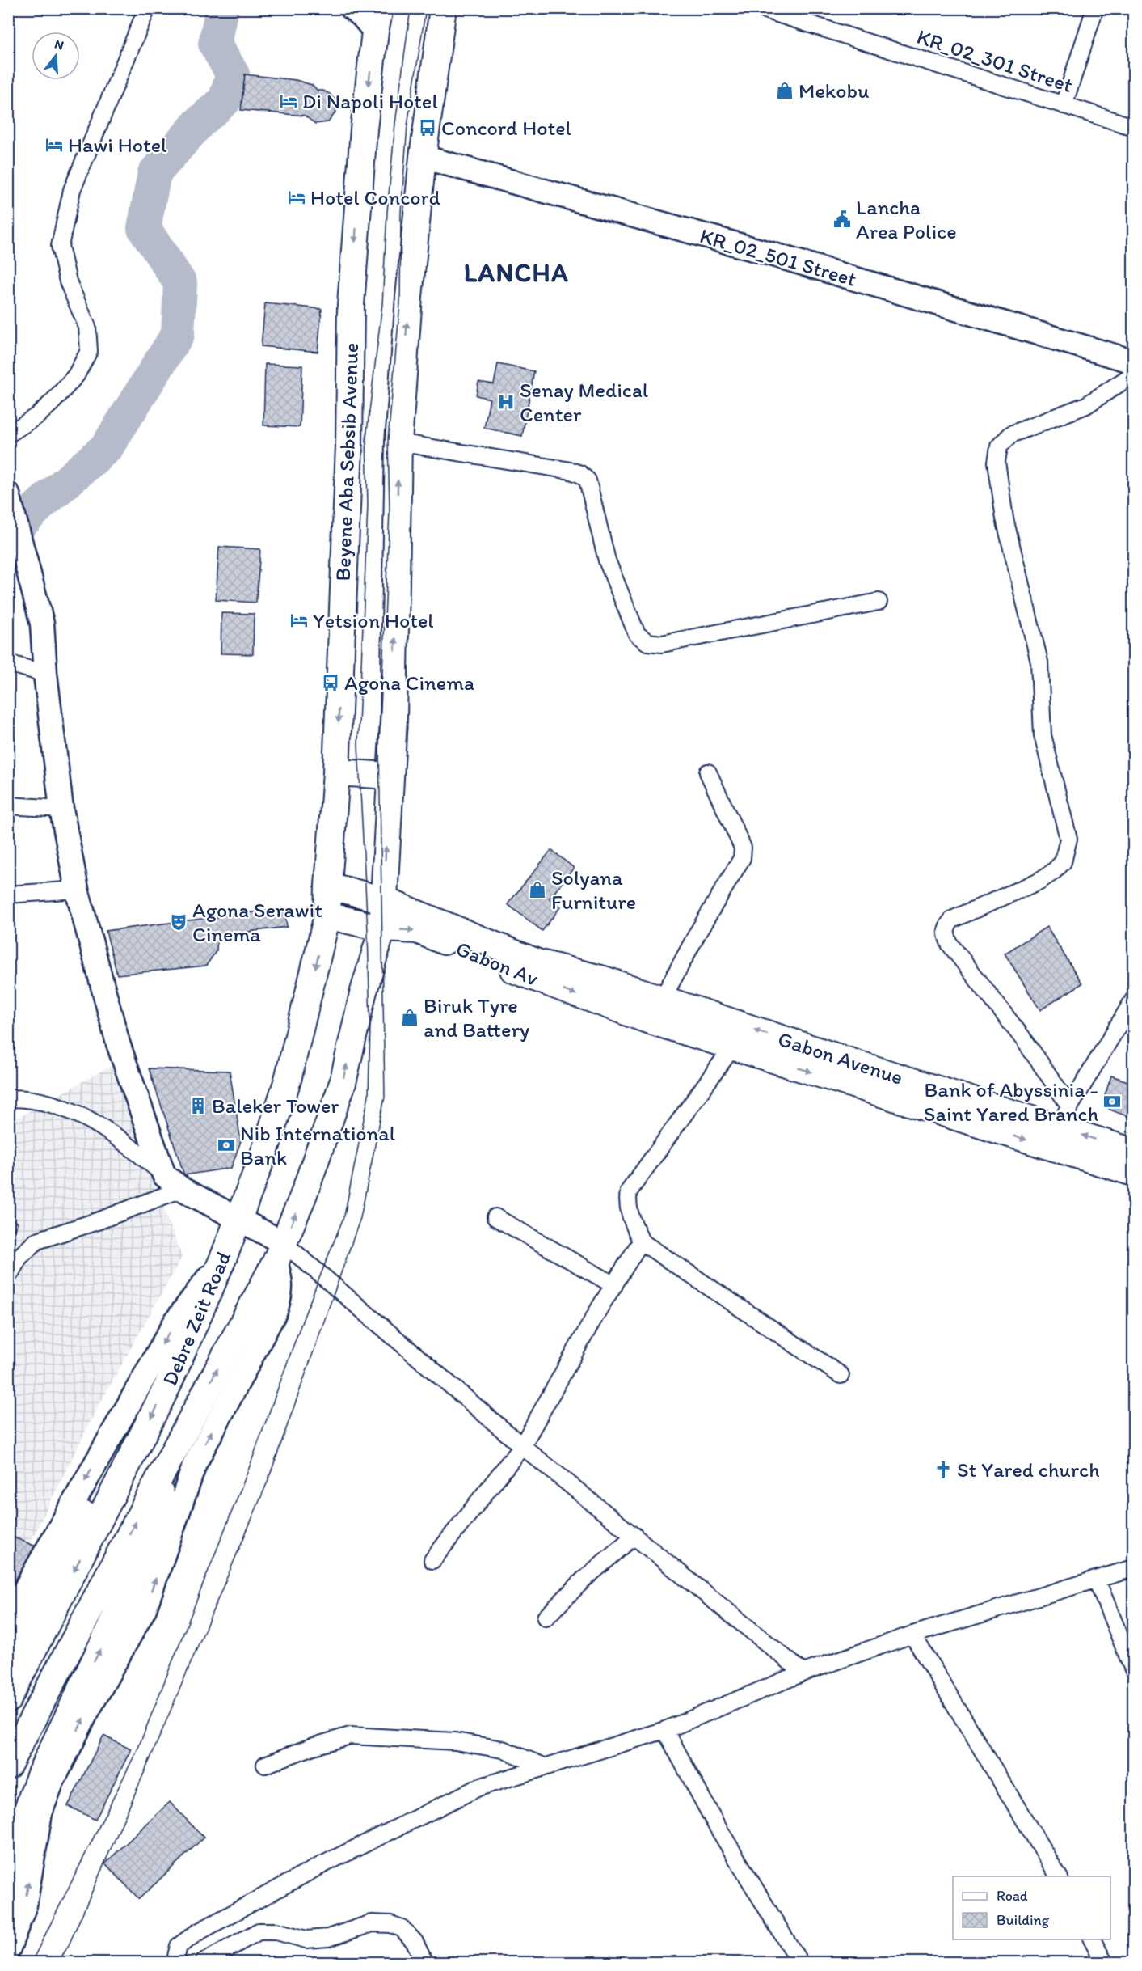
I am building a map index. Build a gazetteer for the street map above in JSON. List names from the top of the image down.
{
  "streets": {
    "main road": [
      "Beyene Aba Sebsib Avenue",
      "Gabon Av",
      "Gabon Avenue",
      "Debre Zeit Road"
    ],
    "street": ["KR_02_301 Street", "KR_02_501 Street"]
  },
  "crossings": [
    ["Beyene Aba Sebsib Avenue", "Gabon Av"],
    ["Beyene Aba Sebsib Avenue", "Debre Zeit Road"],
    ["Gabon Av", "Gabon Avenue"],
    ["Gabon Av", "Debre Zeit Road"]
  ],
  "districts": ["LANCHA"],
  "places": {
    "shop": ["Mekobu", "Solyana Furniture", "Biruk Tyre and Battery"],
    "hotel": [
      "Di Napoli Hotel",
      "Hawi Hotel",
      "Hotel Concord",
      "Yetsion Hotel"
    ],
    "bus stop": ["Concord Hotel", "Agona Cinema"],
    "public building": ["Lancha Area Police"],
    "hospital": ["Senay Medical Center"],
    "theatre": ["Agona Serawit Cinema"],
    "bank": ["Bank of Abyssinia - Saint Yared Branch", "Nib International Bank"],
    "building": ["Baleker Tower"],
    "church": ["St Yared church"]
  },
  "legend": ["Road", "Building"],
  "north": "top"
}
